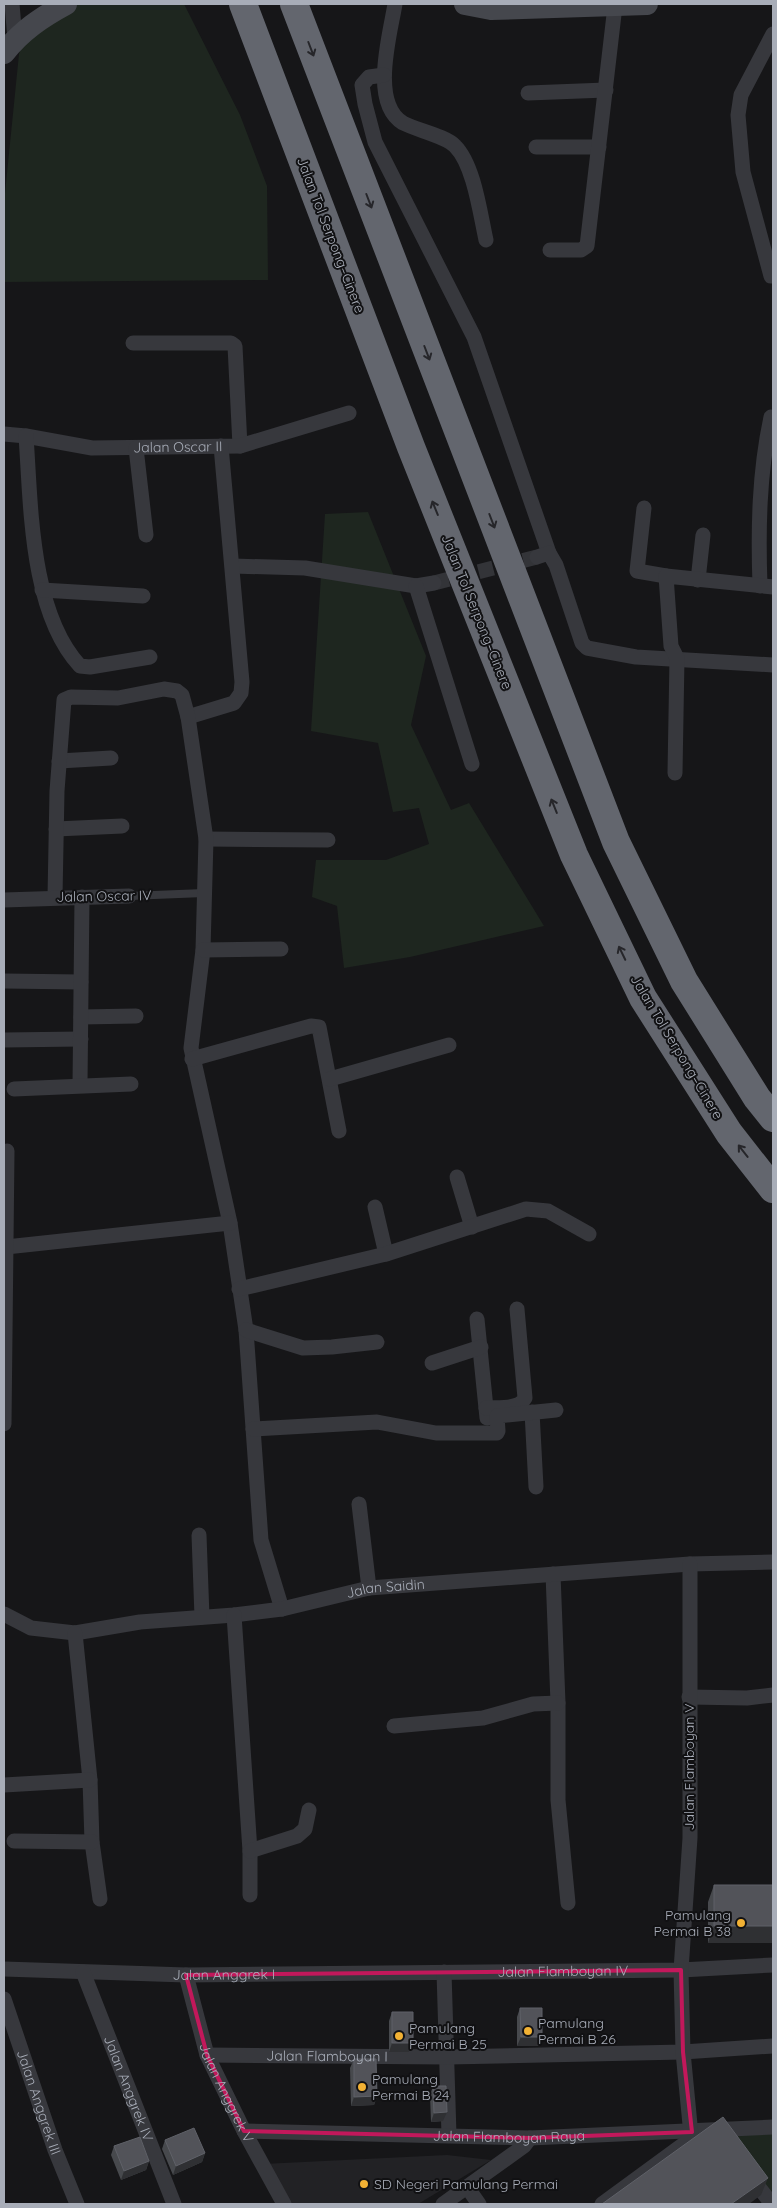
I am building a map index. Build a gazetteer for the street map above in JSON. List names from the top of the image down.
{
  "streets": {
    "highway": ["Jalan Tol Serpong–Cinere"],
    "street": [
      "Jalan Oscar II",
      "Jalan Oscar IV",
      "Jalan Saidin",
      "Jalan Flamboyan V",
      "Jalan Flamboyan IV",
      "Jalan Anggrek I",
      "Jalan Flamboyan I",
      "Jalan Anggrek IV",
      "Jalan Anggrek V",
      "Jalan Anggrek III",
      "Jalan Flamboyan Raya"
    ]
  },
  "crossings": [
    ["Jalan Saidin", "Jalan Flamboyan V"],
    ["Jalan Flamboyan V", "Jalan Flamboyan IV"],
    ["Jalan Flamboyan V", "Jalan Flamboyan I"],
    ["Jalan Flamboyan V", "Jalan Flamboyan Raya"],
    ["Jalan Flamboyan IV", "Jalan Anggrek I"],
    ["Jalan Anggrek I", "Jalan Anggrek IV"],
    ["Jalan Anggrek I", "Jalan Anggrek V"],
    ["Jalan Flamboyan I", "Jalan Anggrek V"],
    ["Jalan Anggrek V", "Jalan Flamboyan Raya"]
  ],
  "places": [
    "Pamulang Permai B 38",
    "Pamulang Permai B 26",
    "Pamulang Permai B 25",
    "Pamulang Permai B 24",
    "SD Negeri Pamulang Permai"
  ]
}
